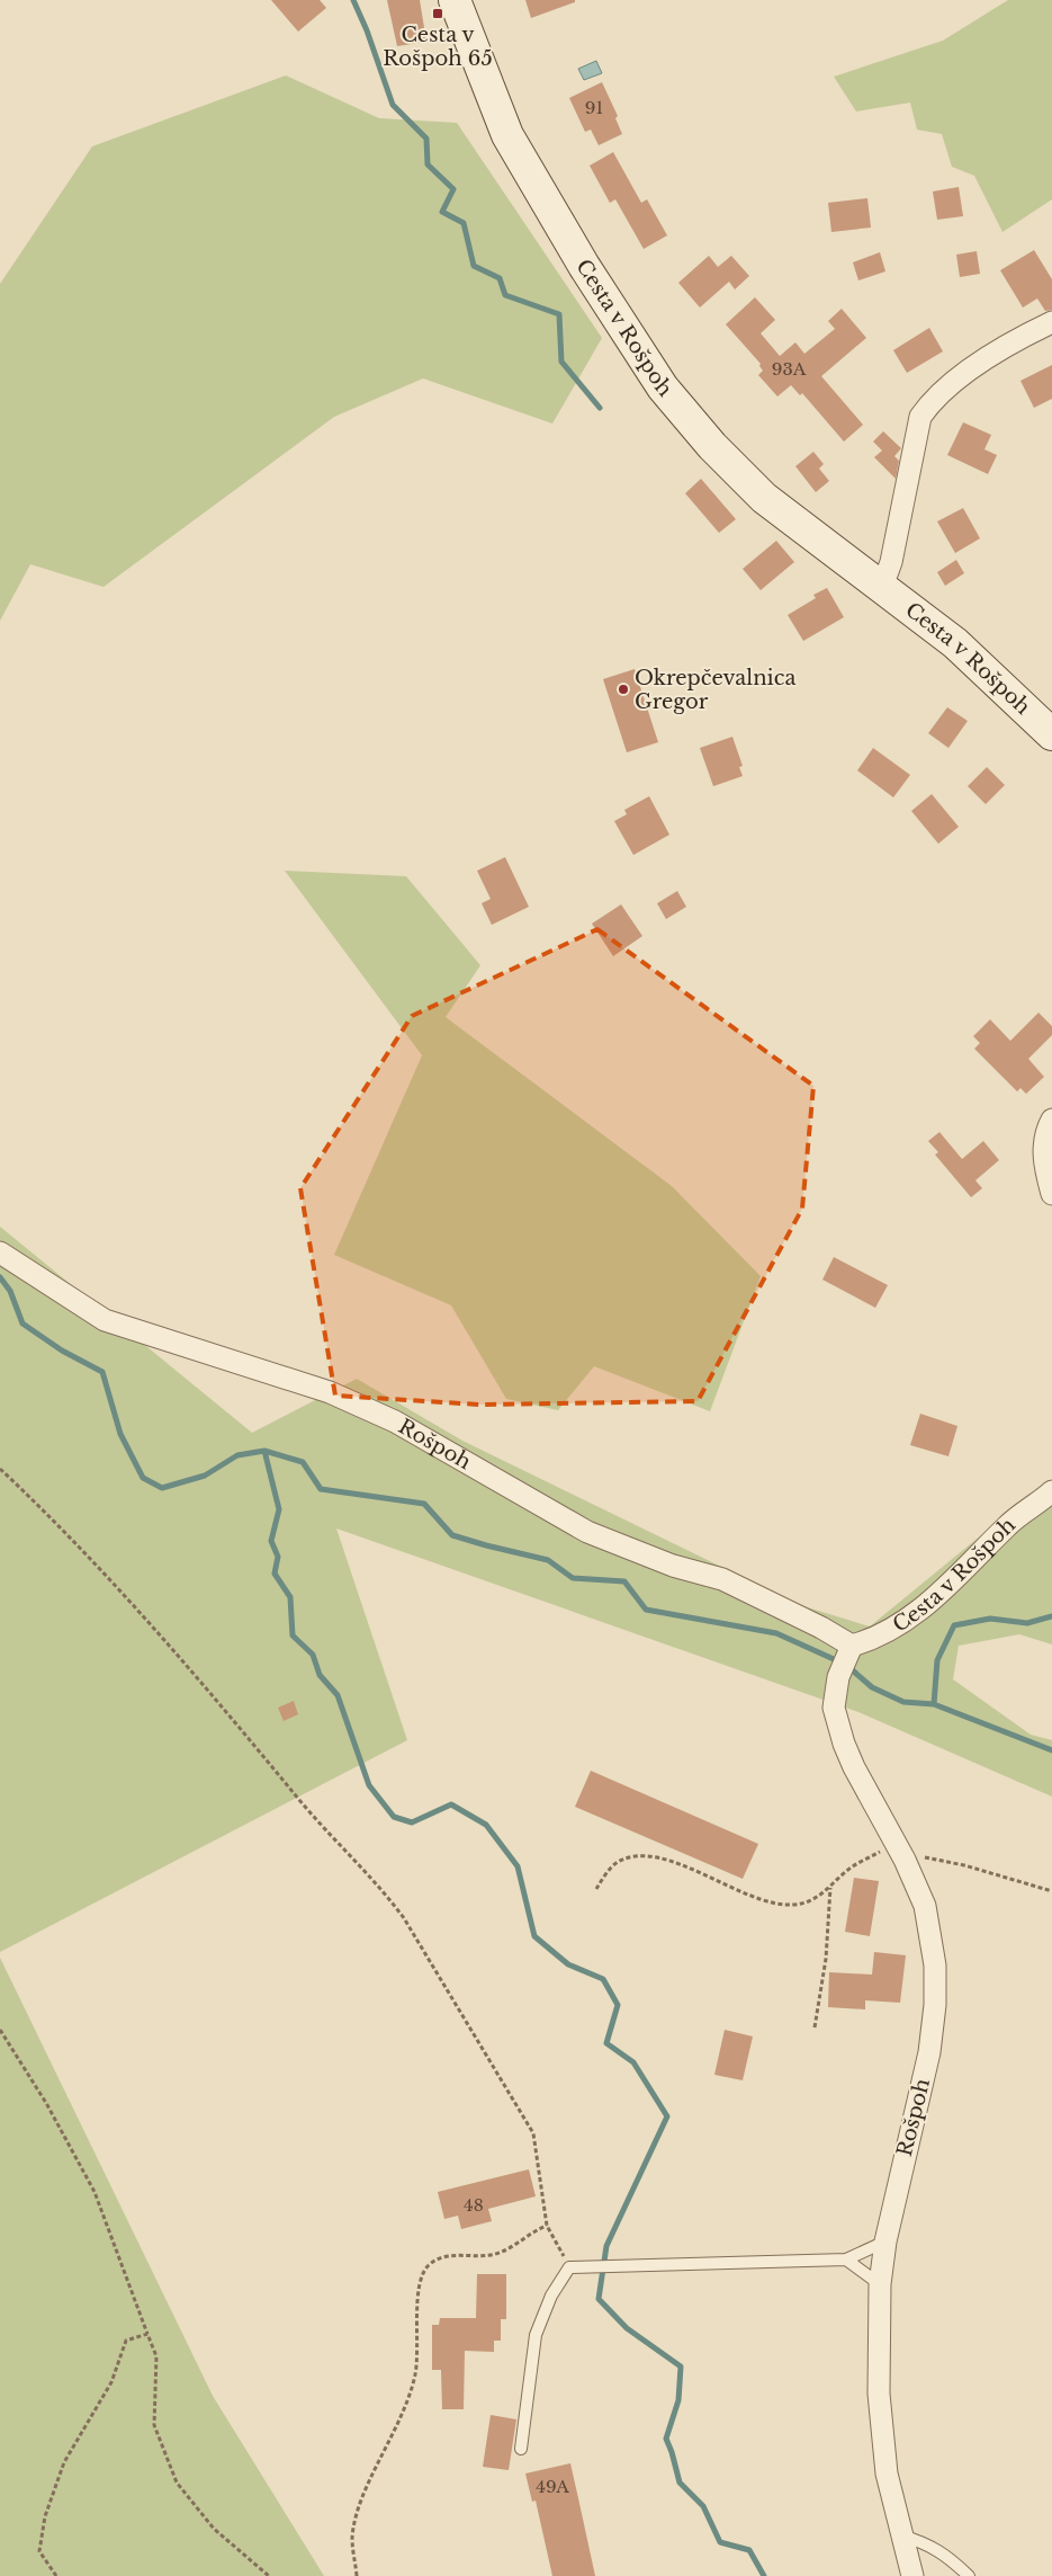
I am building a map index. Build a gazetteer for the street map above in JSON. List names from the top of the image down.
{
  "streets": {
    "street": ["Cesta v Rošpoh", "Rošpoh"]
  },
  "crossings": [
    ["Cesta v Rošpoh", "Rošpoh"]
  ],
  "places": {
    "transit": ["Cesta v Rošpoh 65"],
    "other": ["Okrepčevalnica Gregor"]
  },
  "house_numbers": [
    "91",
    "93A",
    "48",
    "49A"
  ]
}
